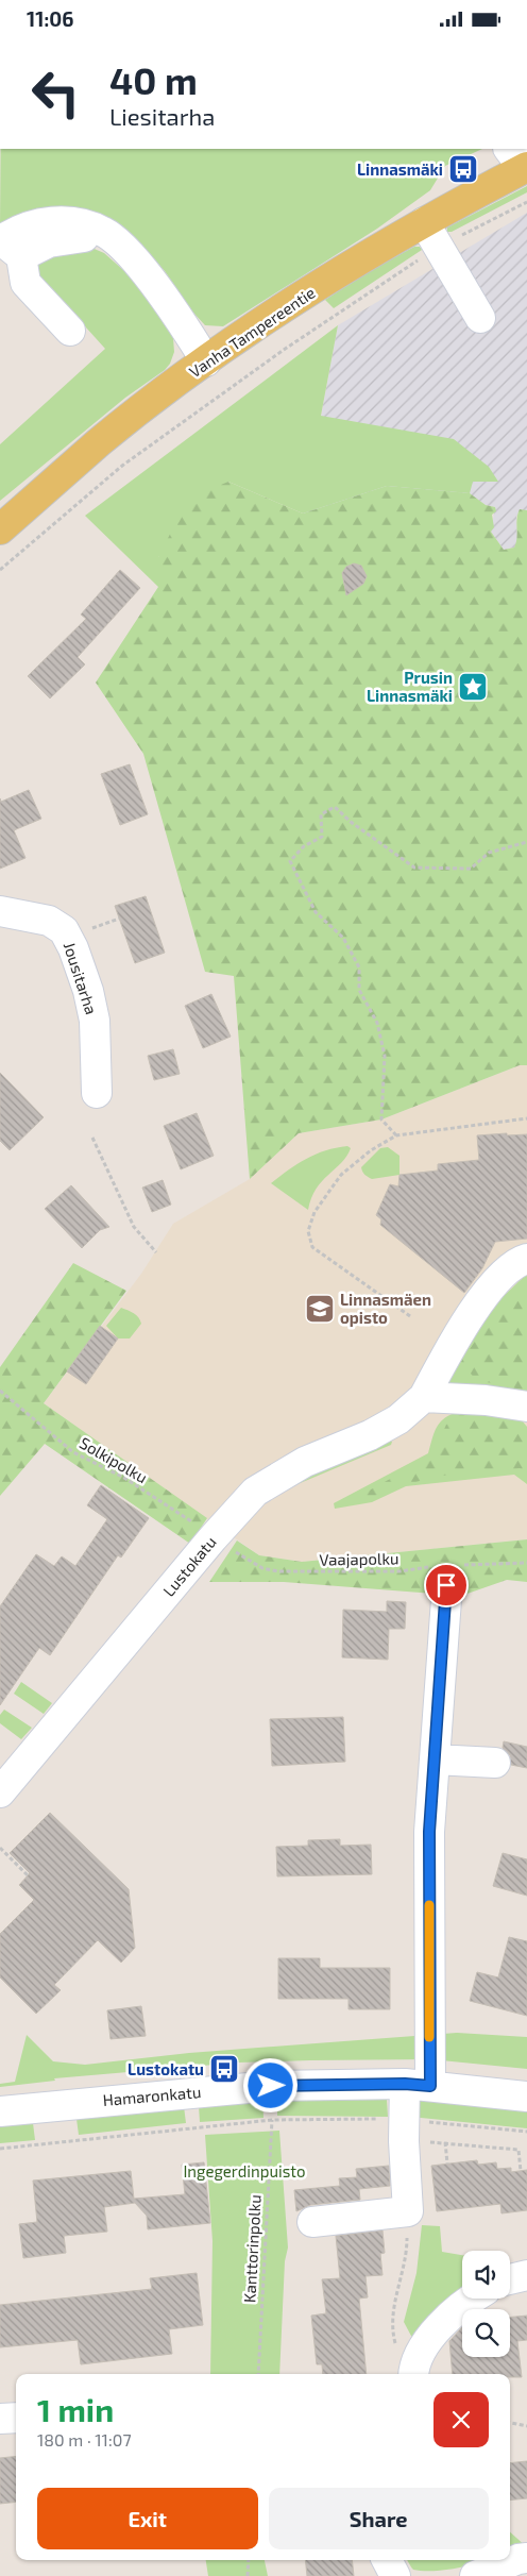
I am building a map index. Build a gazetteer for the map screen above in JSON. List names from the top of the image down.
{
  "streets": {
    "main road": ["Vanha Tampereentie"],
    "street": ["Jousitarha", "Lustokatu", "Hamaronkatu"],
    "path": ["Solkipolku", "Vaajapolku", "Kanttorinpolku"]
  },
  "parks": ["Ingegerdinpuisto"],
  "places": {
    "bus stop": ["Linnasmäki", "Lustokatu"],
    "place": ["Prusin Linnasmäki"],
    "school or university": ["Linnasmäen opisto"]
  },
  "page": {
    "status": "11:06",
    "turn": ["40 m", "Liesitarha"],
    "heading": ["1 min", "180 m · 11:07"],
    "buttons": ["Exit", "Share"]
  }
}
